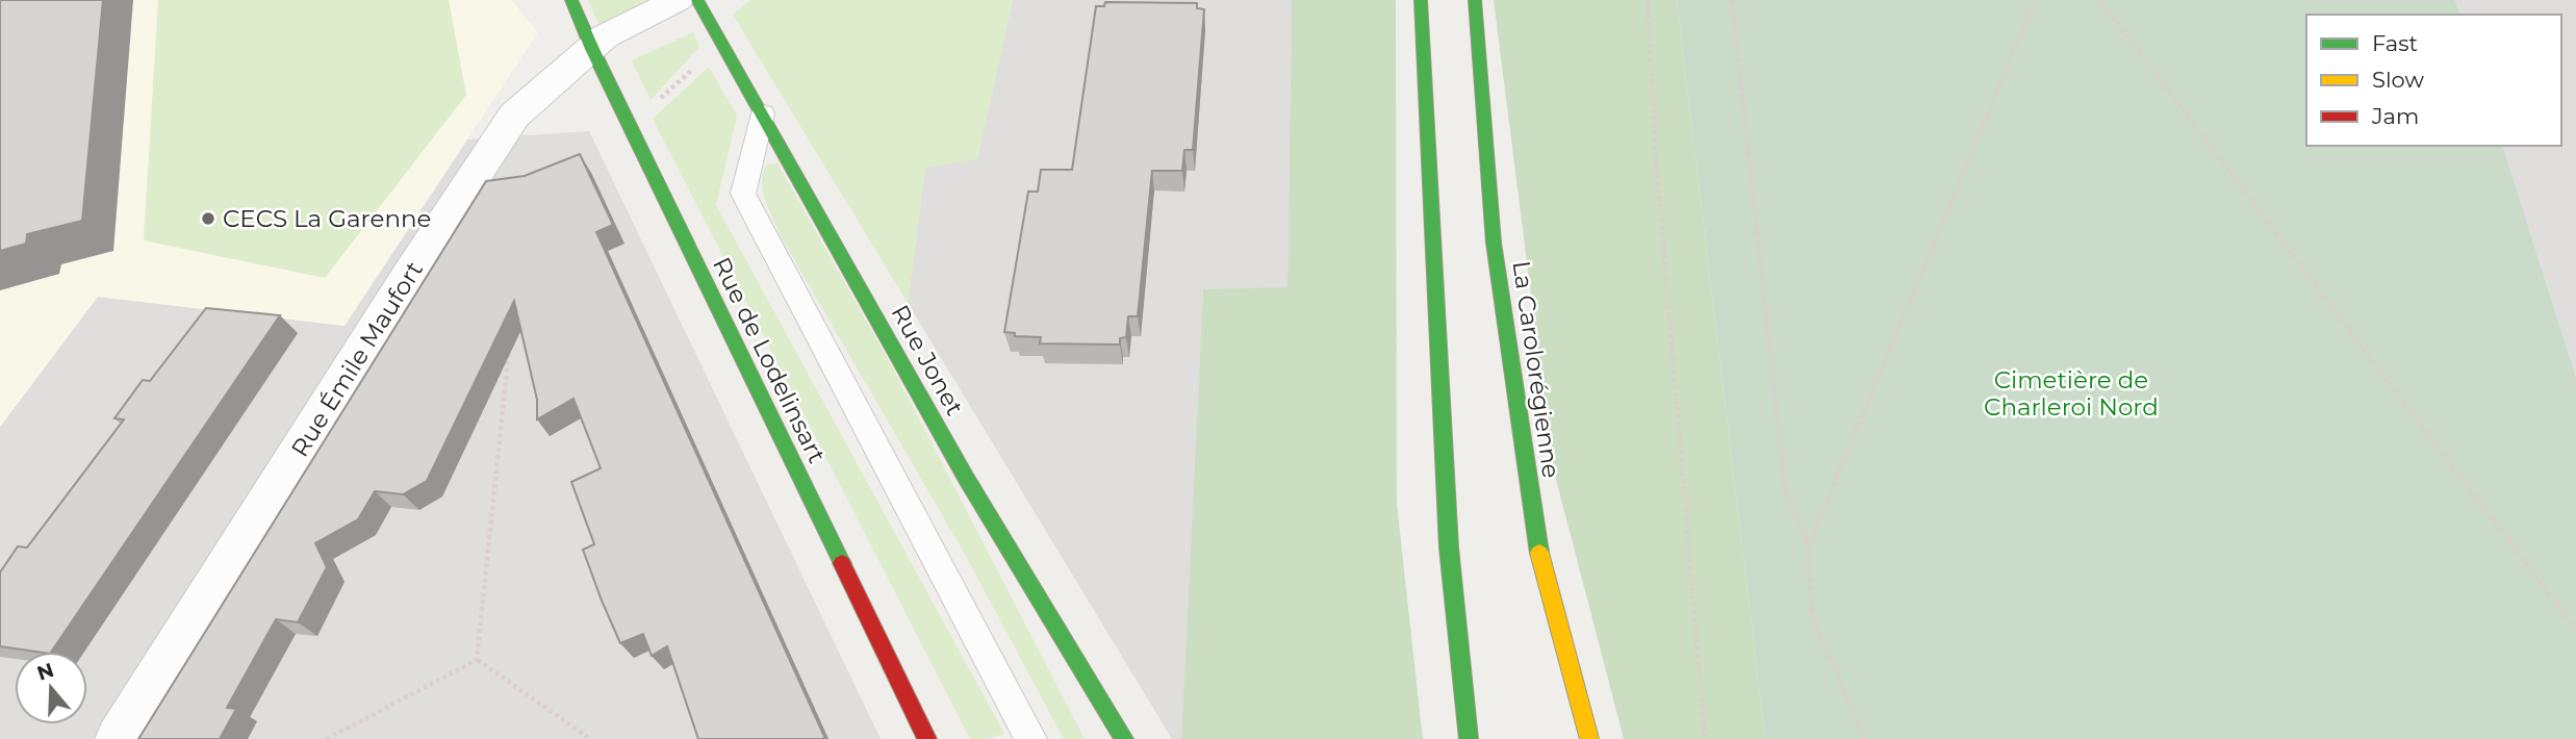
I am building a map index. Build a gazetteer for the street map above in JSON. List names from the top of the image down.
{
  "streets": {
    "main road": ["Rue de Lodelinsart", "Rue Jonet", "La Carolorégienne"],
    "street": ["Rue Émile Maufort"]
  },
  "crossings": [
    ["Rue Émile Maufort", "Rue de Lodelinsart"]
  ],
  "parks": ["Cimetière de Charleroi Nord"],
  "places": ["CECS La Garenne"],
  "legend": ["Fast", "Slow", "Jam"],
  "north": "top"
}
